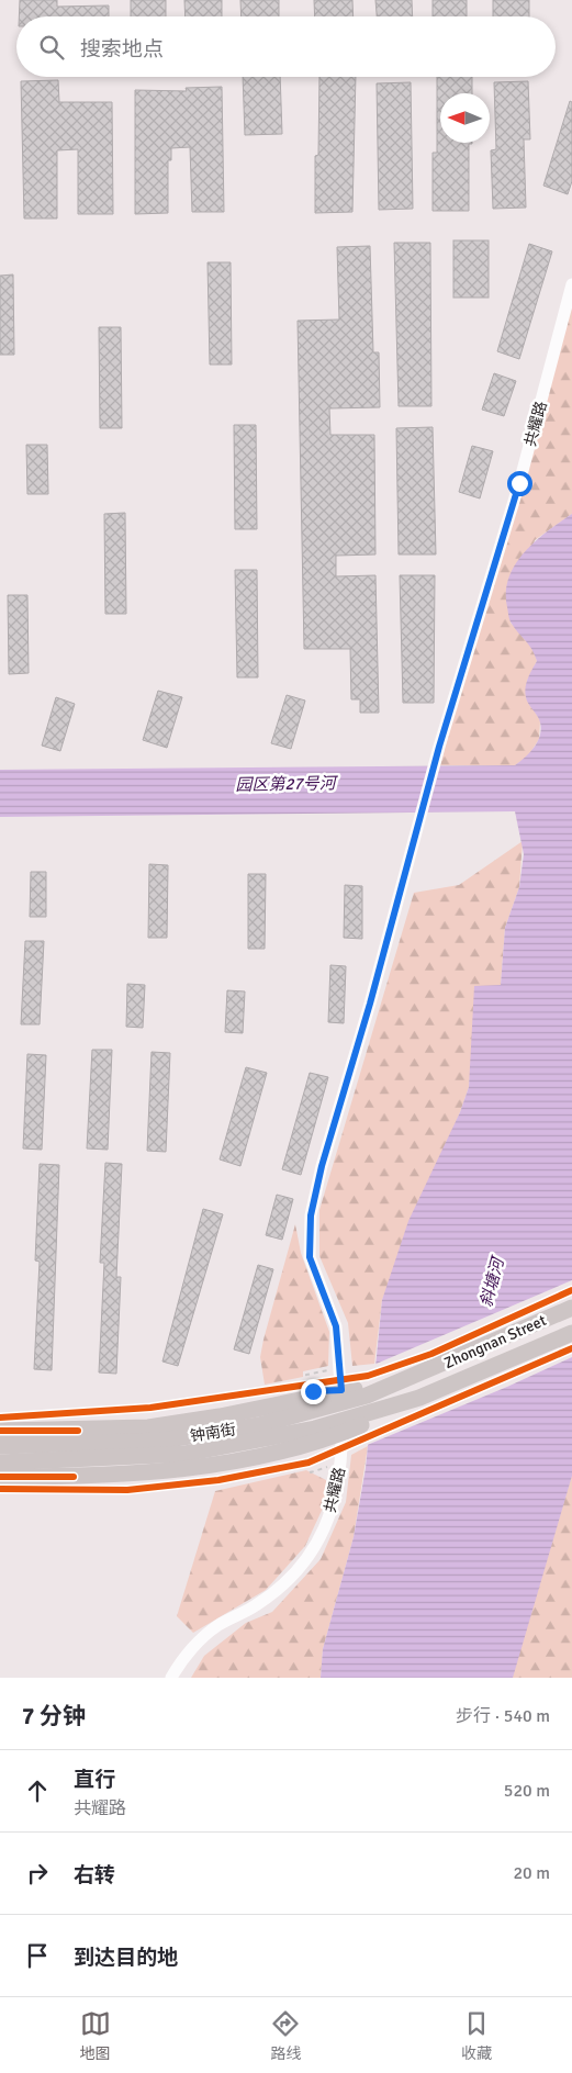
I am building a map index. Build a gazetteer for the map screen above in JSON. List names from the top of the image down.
{
  "streets": {
    "main road": ["Zhongnan Street", "钟南街"],
    "street": ["共耀路"]
  },
  "crossings": [
    ["Zhongnan Street", "钟南街"]
  ],
  "water": ["园区第27号河", "斜塘河"],
  "north": "left",
  "page": {
    "search": "搜索地点",
    "heading": ["7 分钟", "步行 · 540 m"],
    "list": [
      ["直行", "共耀路", "520 m"],
      ["右转", "20 m"],
      "到达目的地"
    ],
    "nav": ["地图", "路线", "收藏"]
  }
}
